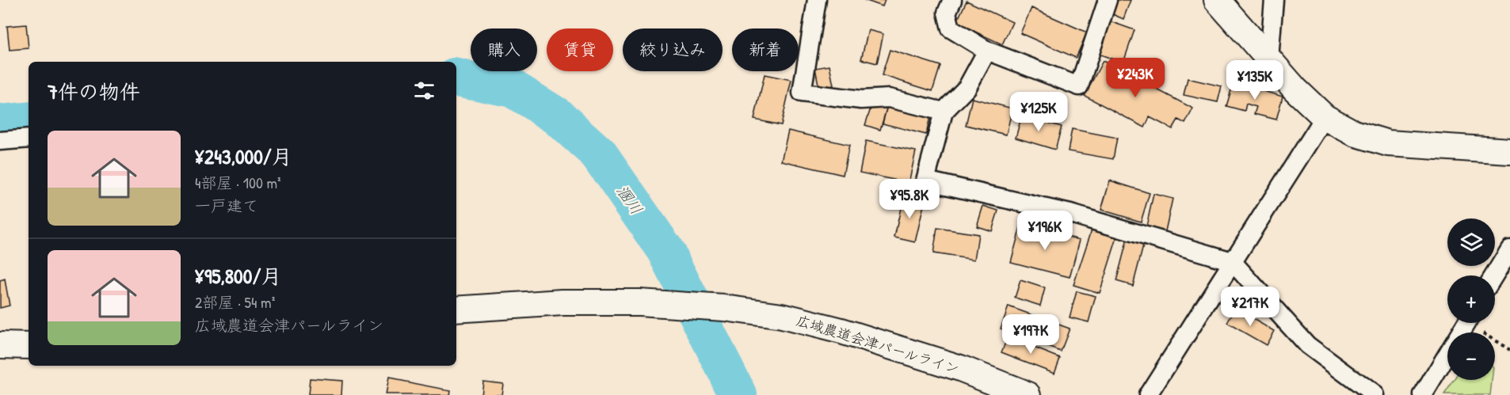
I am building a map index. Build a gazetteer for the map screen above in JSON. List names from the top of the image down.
{
  "streets": {
    "street": ["広域農道会津パールライン"]
  },
  "water": ["溷川"],
  "page": {
    "chip": [
      "購入",
      "賃貸",
      "絞り込み",
      "新着"
    ],
    "price": [
      "¥243K",
      "¥135K",
      "¥125K",
      "¥95.8K",
      "¥196K",
      "¥217K",
      "¥197K"
    ],
    "heading": "7件の物件",
    "list": [
      {
        "name": "¥243,000/月",
        "note": "4部屋 · 100 m² · 一戸建て"
      },
      {
        "name": "¥95,800/月",
        "note": "2部屋 · 54 m² · 広域農道会津パールライン"
      }
    ],
    "map_buttons": ["+", "−"]
  }
}
